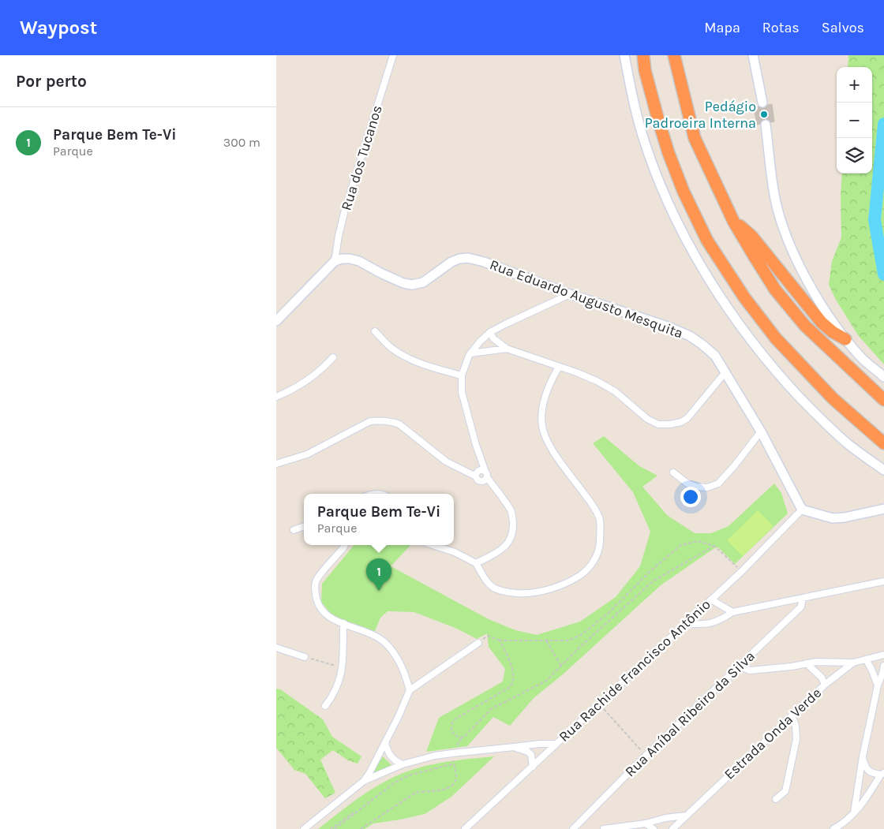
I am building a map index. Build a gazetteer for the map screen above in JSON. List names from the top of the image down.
{
  "streets": {
    "main road": ["Rua Eduardo Augusto Mesquita"],
    "street": [
      "Rua dos Tucanos",
      "Rua Rachide Francisco Antônio",
      "Rua Aníbal Ribeiro da Silva",
      "Estrada Onda Verde"
    ]
  },
  "crossings": [
    ["Rua dos Tucanos", "Rua Eduardo Augusto Mesquita"],
    ["Rua Eduardo Augusto Mesquita", "Rua Rachide Francisco Antônio"]
  ],
  "places": ["Pedágio Padroeira Interna"],
  "page": {
    "header": "Waypost",
    "nav": ["Mapa", "Rotas", "Salvos"],
    "heading": "Por perto",
    "map_buttons": ["+", "−"],
    "list": [
      {
        "mark": "1",
        "name": "Parque Bem Te-Vi",
        "note": "Parque",
        "value": "300 m"
      }
    ],
    "popup": ["Parque Bem Te-Vi", "Parque"],
    "pins": "1"
  }
}
